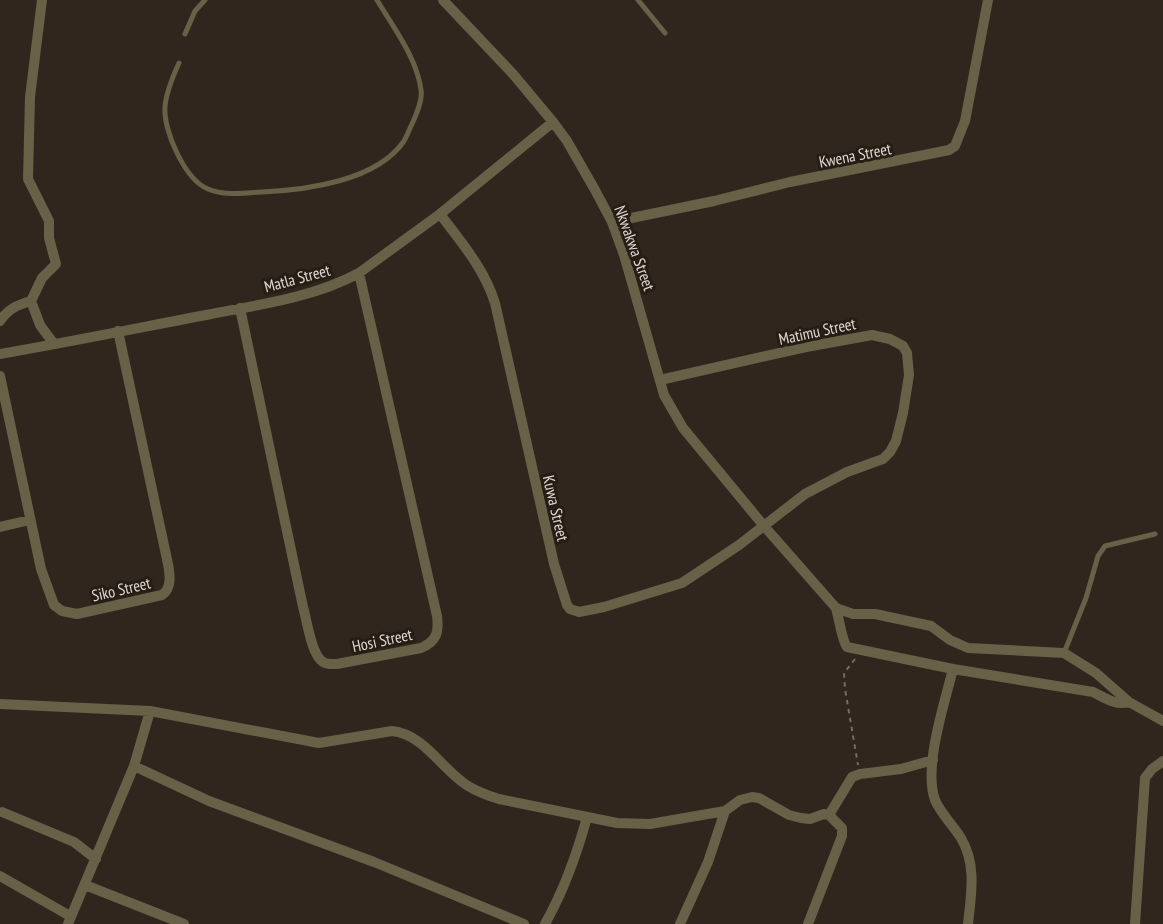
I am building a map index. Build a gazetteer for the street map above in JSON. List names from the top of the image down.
{
  "streets": {
    "street": [
      "Kwena Street",
      "Nkwakwa Street",
      "Matla Street",
      "Matimu Street",
      "Kuwa Street",
      "Siko Street",
      "Hosi Street"
    ]
  },
  "crossings": [
    ["Kwena Street", "Nkwakwa Street"],
    ["Nkwakwa Street", "Matla Street"],
    ["Nkwakwa Street", "Matimu Street"],
    ["Nkwakwa Street", "Kuwa Street"],
    ["Matla Street", "Kuwa Street"],
    ["Matla Street", "Siko Street"],
    ["Matla Street", "Hosi Street"],
    ["Matimu Street", "Kuwa Street"]
  ]
}
